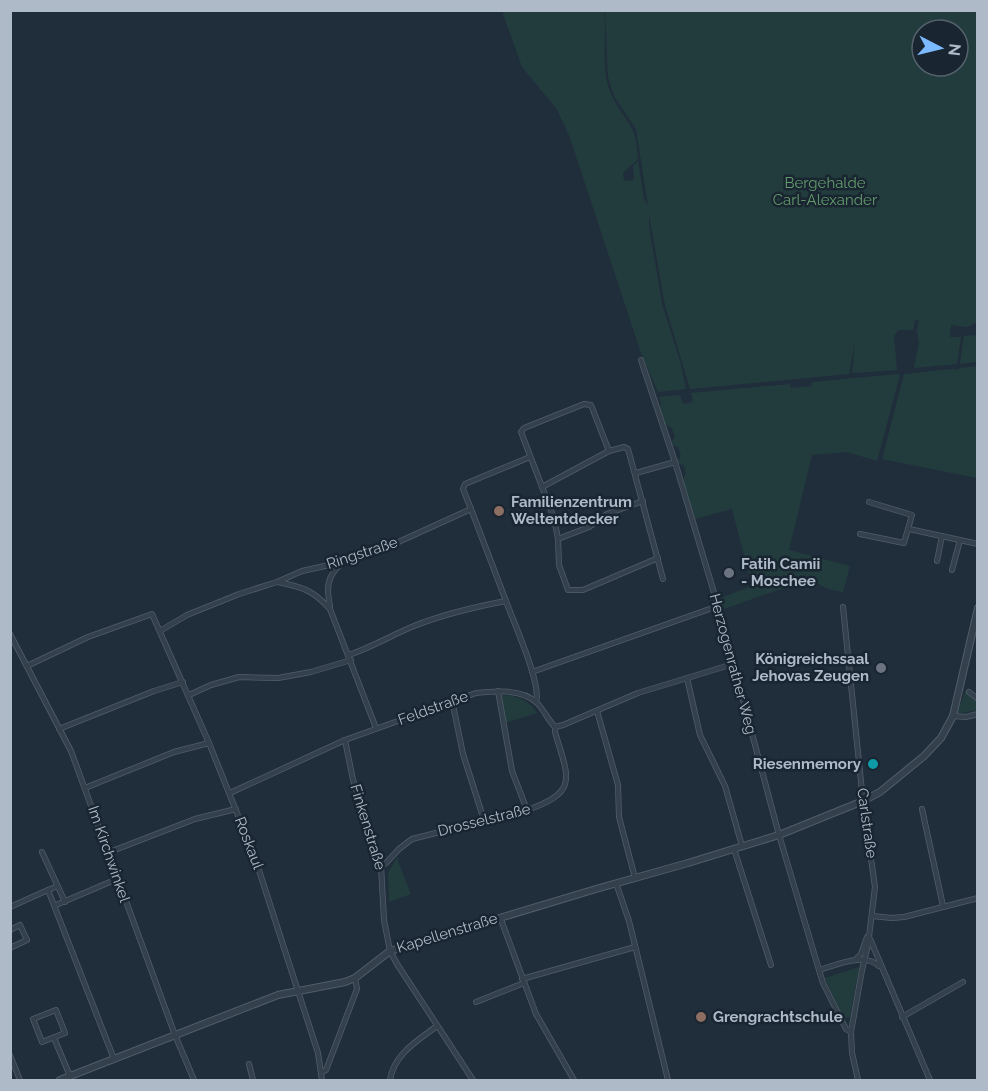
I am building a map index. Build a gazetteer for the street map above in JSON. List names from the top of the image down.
{
  "streets": {
    "street": [
      "Ringstraße",
      "Herzogenrather Weg",
      "Feldstraße",
      "Drosselstraße",
      "Carlstraße",
      "Finkenstraße",
      "Roskaul",
      "Im Kirchwinkel",
      "Kapellenstraße"
    ]
  },
  "crossings": [
    ["Ringstraße", "Roskaul"],
    ["Herzogenrather Weg", "Carlstraße"],
    ["Herzogenrather Weg", "Kapellenstraße"],
    ["Feldstraße", "Finkenstraße"],
    ["Feldstraße", "Roskaul"],
    ["Drosselstraße", "Finkenstraße"],
    ["Carlstraße", "Kapellenstraße"],
    ["Finkenstraße", "Kapellenstraße"],
    ["Roskaul", "Im Kirchwinkel"],
    ["Roskaul", "Kapellenstraße"],
    ["Im Kirchwinkel", "Kapellenstraße"]
  ],
  "parks": ["Bergehalde Carl-Alexander"],
  "places": [
    "Familienzentrum Weltentdecker",
    "Fatih Camii - Moschee",
    "Königreichssaal Jehovas Zeugen",
    "Riesenmemory",
    "Grengrachtschule"
  ],
  "north": "right"
}
